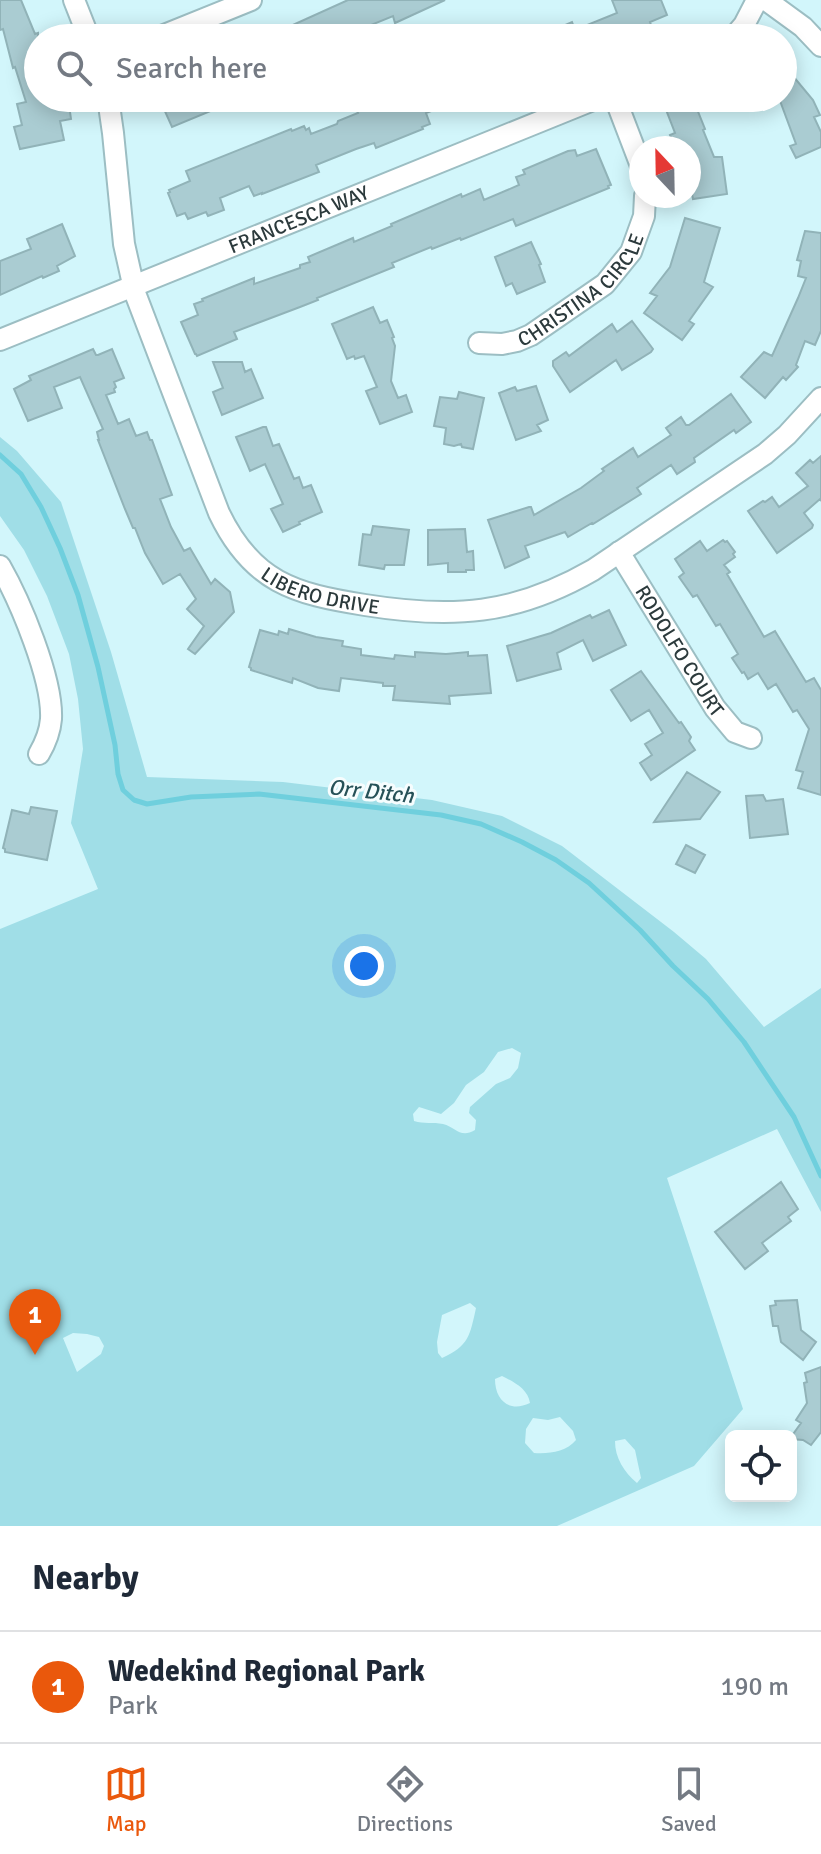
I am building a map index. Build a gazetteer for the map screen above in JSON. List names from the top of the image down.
{
  "streets": {
    "street": [
      "FRANCESCA WAY",
      "CHRISTINA CIRCLE",
      "LIBERO DRIVE",
      "RODOLFO COURT"
    ]
  },
  "crossings": [
    ["FRANCESCA WAY", "LIBERO DRIVE"],
    ["LIBERO DRIVE", "RODOLFO COURT"]
  ],
  "water": ["Orr Ditch"],
  "north": "top",
  "page": {
    "search": "Search here",
    "pins": "1",
    "heading": "Nearby",
    "list": [
      {
        "mark": "1",
        "name": "Wedekind Regional Park",
        "note": "Park",
        "value": "190 m"
      }
    ],
    "nav": ["Map", "Directions", "Saved"]
  }
}
